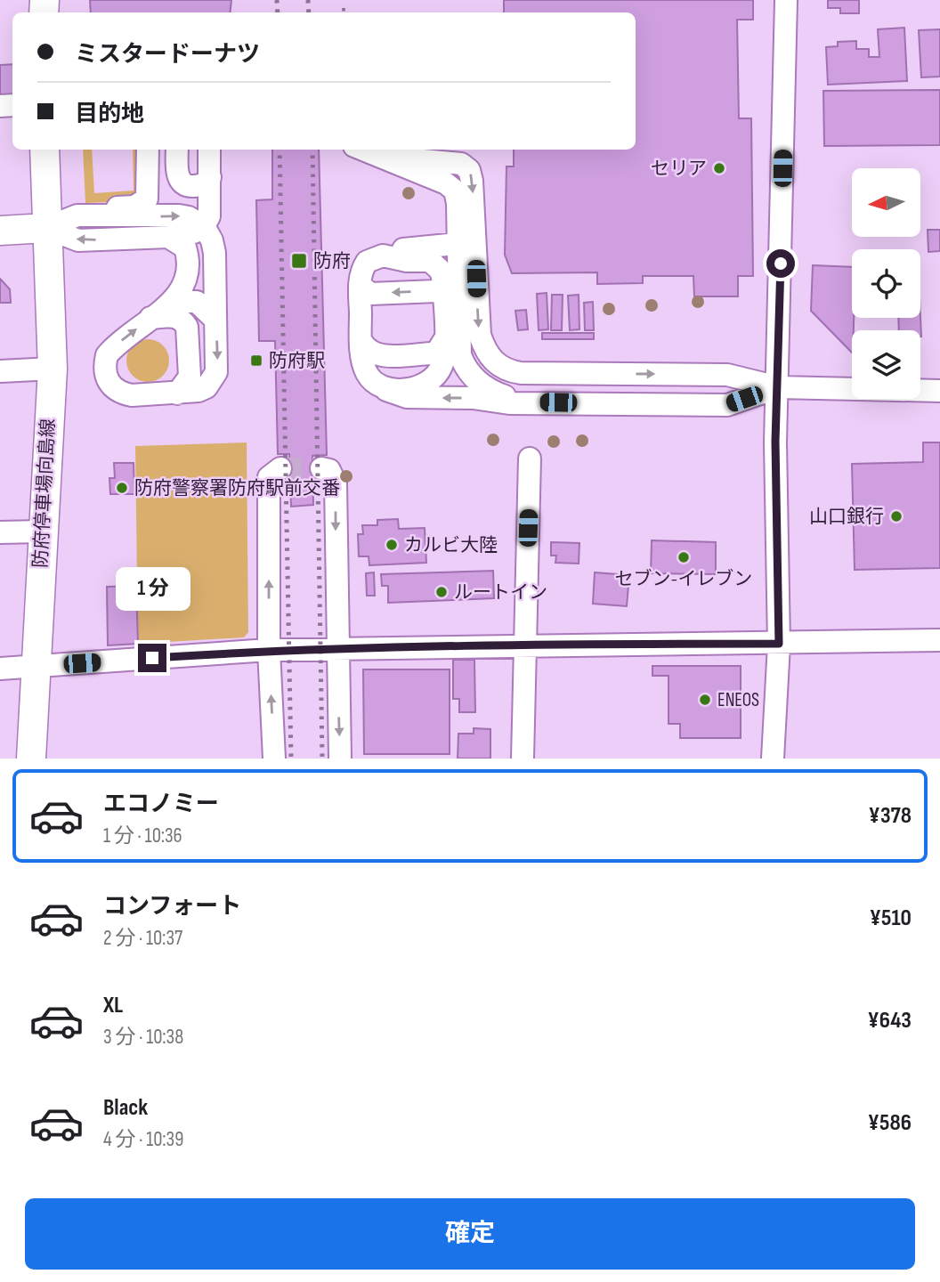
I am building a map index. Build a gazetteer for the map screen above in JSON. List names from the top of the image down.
{
  "streets": {
    "main road": ["防府停車場向島線"]
  },
  "places": {
    "other": [
      "セリア",
      "防府警察署防府駅前交番",
      "山口銀行",
      "カルビ大陸",
      "セブン-イレブン",
      "ルートイン",
      "ENEOS"
    ],
    "transit": ["防府", "防府駅"]
  },
  "north": "left",
  "page": {
    "banner": ["ミスタードーナツ", "目的地"],
    "bubble": "1 分",
    "list": [
      {
        "name": "エコノミー",
        "note": "1 分 · 10:36",
        "value": "¥378"
      },
      {
        "name": "コンフォート",
        "note": "2 分 · 10:37",
        "value": "¥510"
      },
      {
        "name": "XL",
        "note": "3 分 · 10:38",
        "value": "¥643"
      },
      {
        "name": "Black",
        "note": "4 分 · 10:39",
        "value": "¥586"
      }
    ],
    "buttons": "確定"
  }
}
